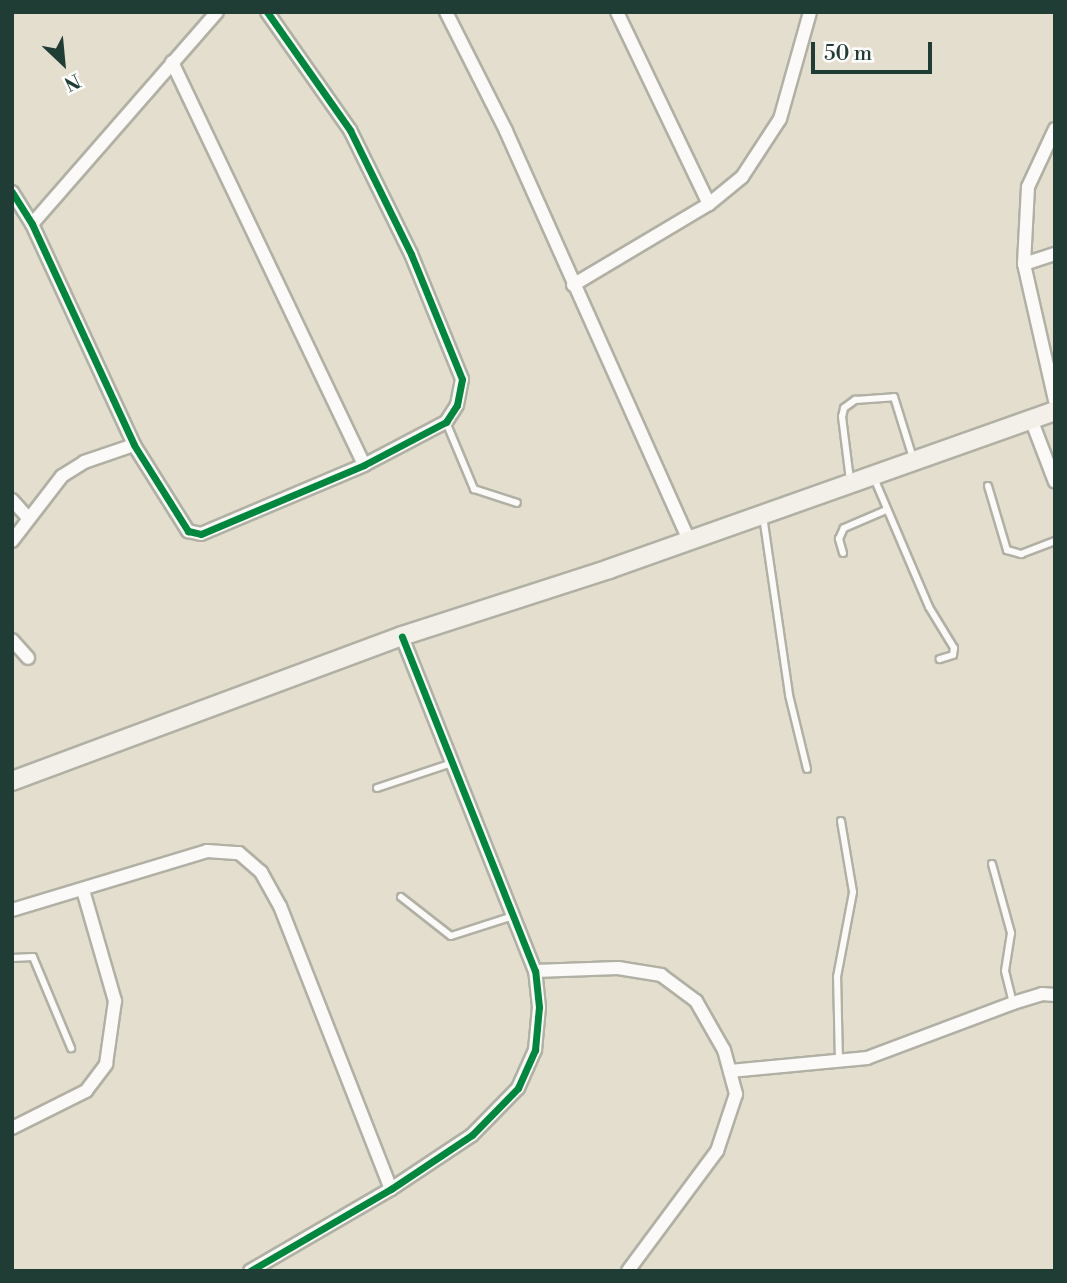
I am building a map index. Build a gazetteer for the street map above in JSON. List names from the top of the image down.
{
  "scale_bar": "50 m",
  "north": "bottom right"
}
